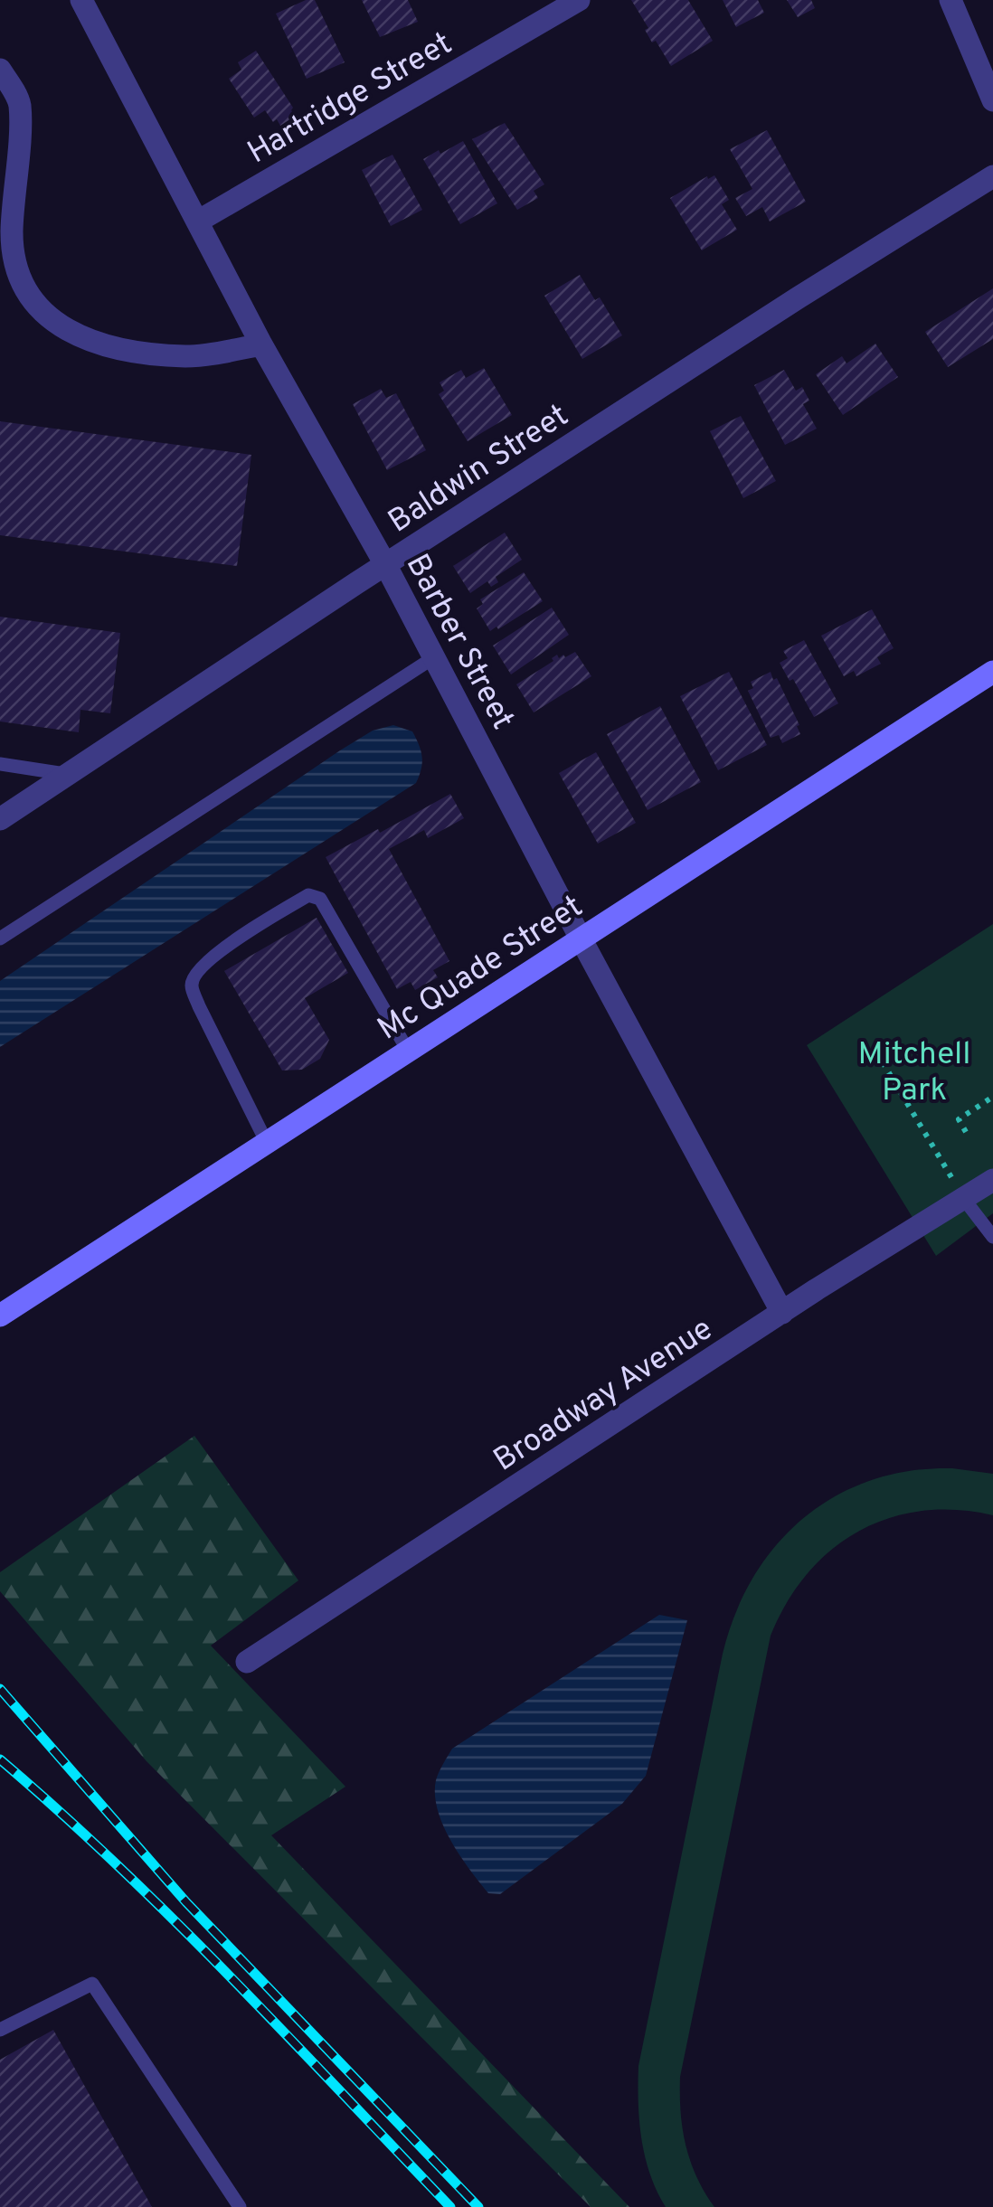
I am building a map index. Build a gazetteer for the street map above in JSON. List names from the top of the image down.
{
  "streets": {
    "street": [
      "Hartridge Street",
      "Baldwin Street",
      "Barber Street",
      "Mc Quade Street",
      "Broadway Avenue"
    ]
  },
  "crossings": [
    ["Hartridge Street", "Barber Street"],
    ["Baldwin Street", "Barber Street"],
    ["Barber Street", "Mc Quade Street"],
    ["Barber Street", "Broadway Avenue"]
  ],
  "parks": ["Mitchell Park"]
}
